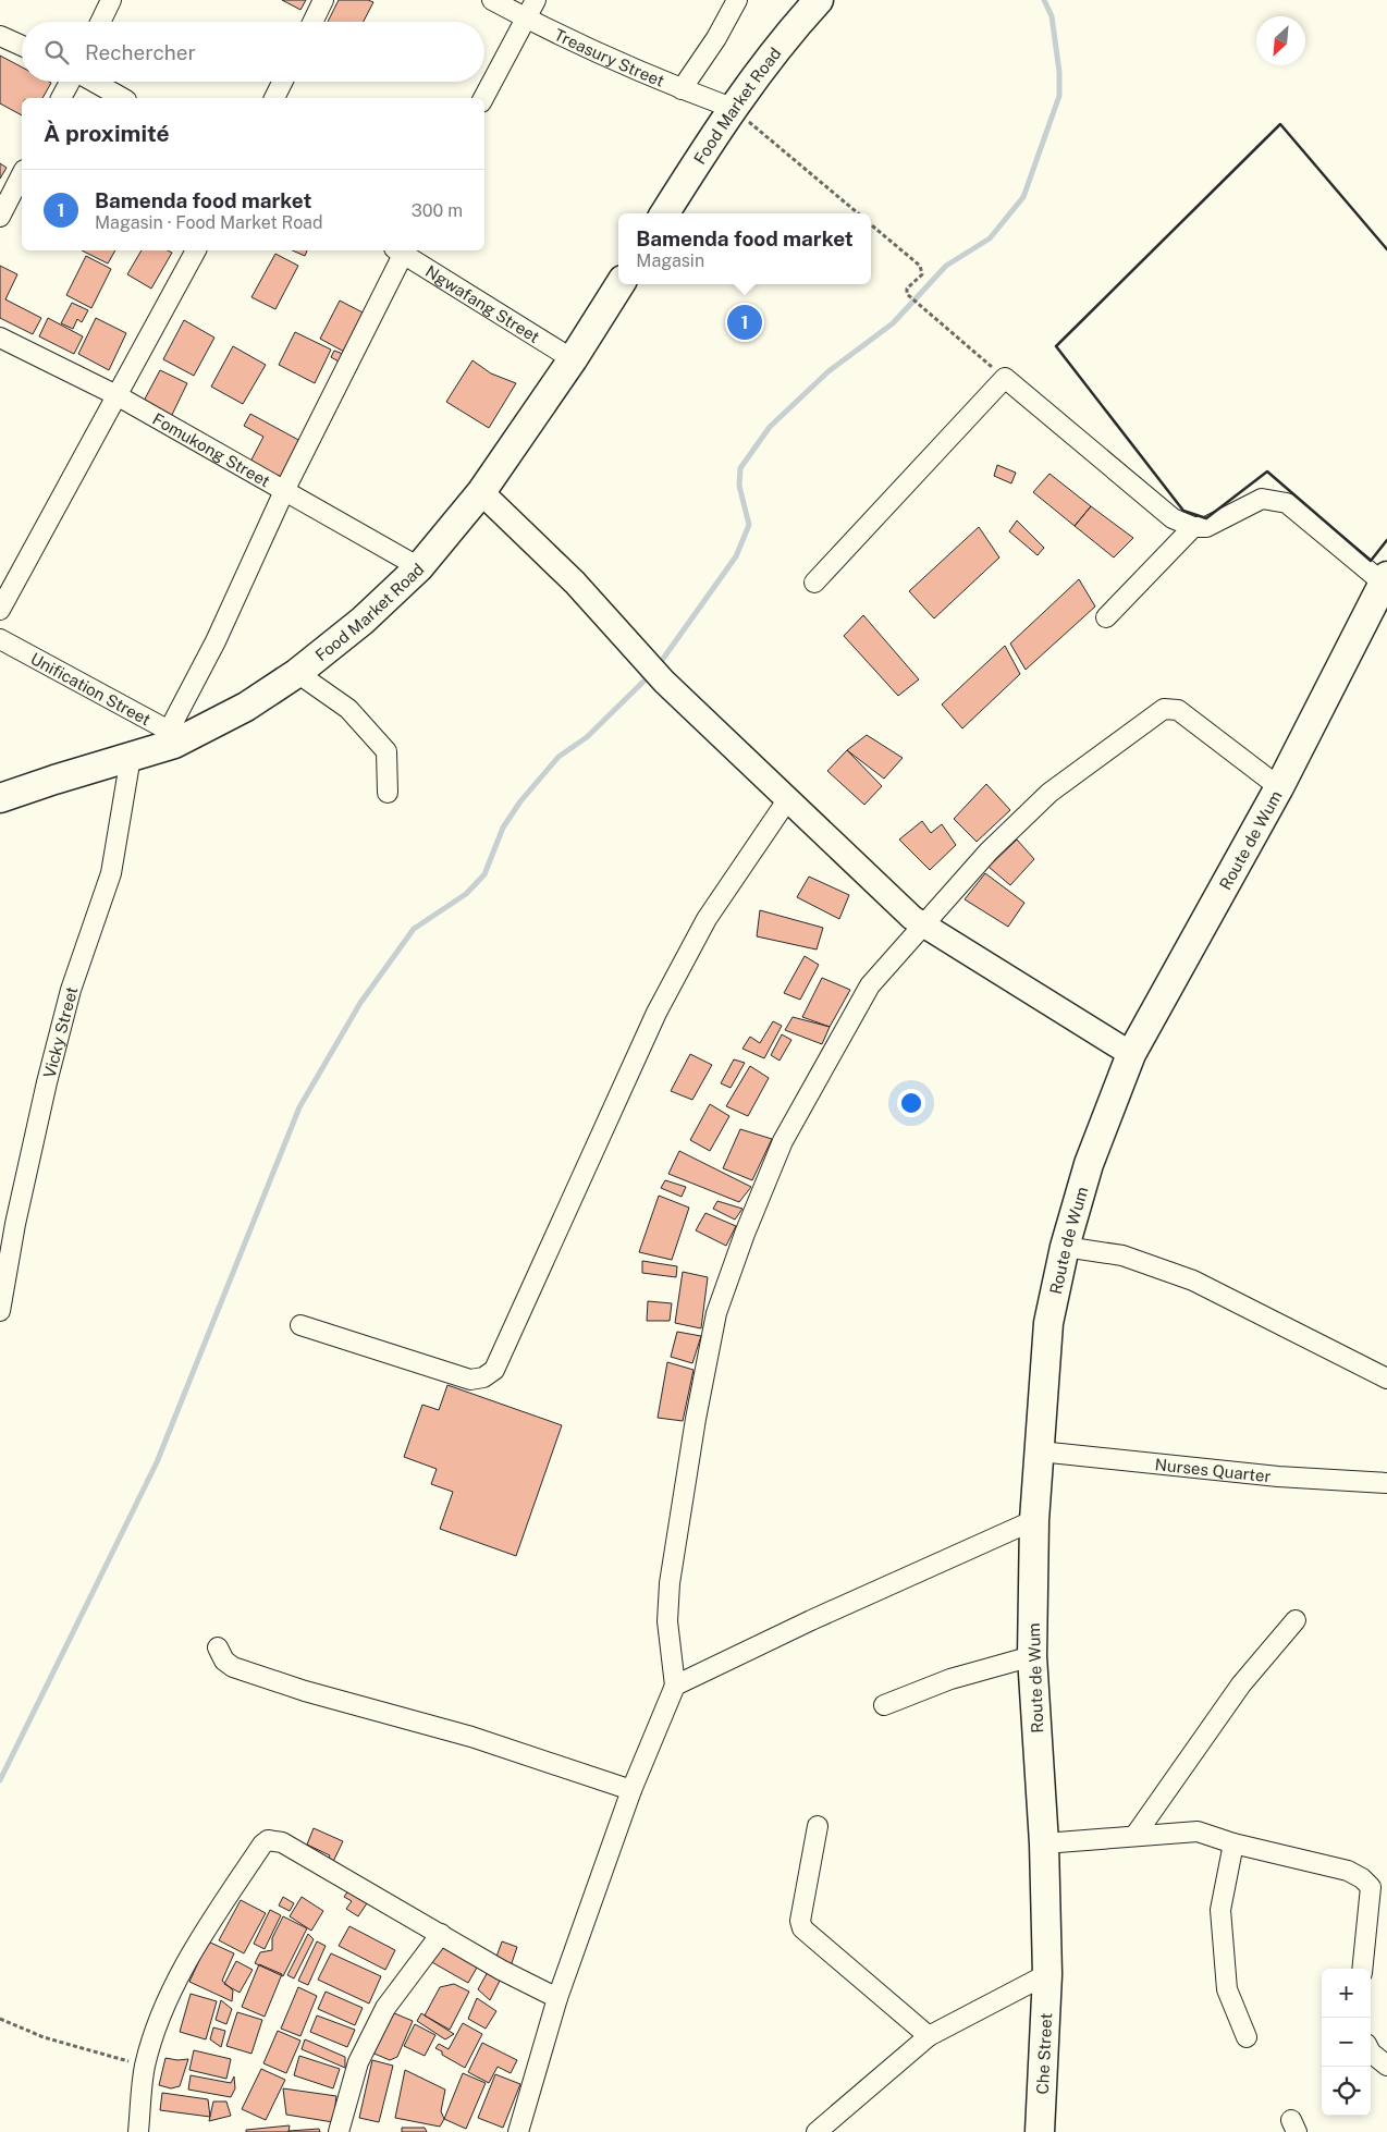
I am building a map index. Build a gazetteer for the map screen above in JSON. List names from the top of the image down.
{
  "streets": {
    "highway": ["Food Market Road", "Route de Wum", "Che Street"],
    "street": [
      "Treasury Street",
      "Ngwafang Street",
      "Fomukong Street",
      "Unification Street",
      "Vicky Street",
      "Nurses Quarter"
    ]
  },
  "crossings": [
    ["Treasury Street", "Food Market Road"],
    ["Food Market Road", "Ngwafang Street"],
    ["Food Market Road", "Fomukong Street"],
    ["Food Market Road", "Unification Street"],
    ["Food Market Road", "Vicky Street"],
    ["Route de Wum", "Nurses Quarter"],
    ["Route de Wum", "Che Street"]
  ],
  "north": "bottom left",
  "page": {
    "search": "Rechercher",
    "heading": "À proximité",
    "list": [
      {
        "mark": "1",
        "name": "Bamenda food market",
        "note": "Magasin · Food Market Road",
        "value": "300 m"
      }
    ],
    "popup": ["Bamenda food market", "Magasin"],
    "pins": "1",
    "map_buttons": ["+", "−"]
  }
}
